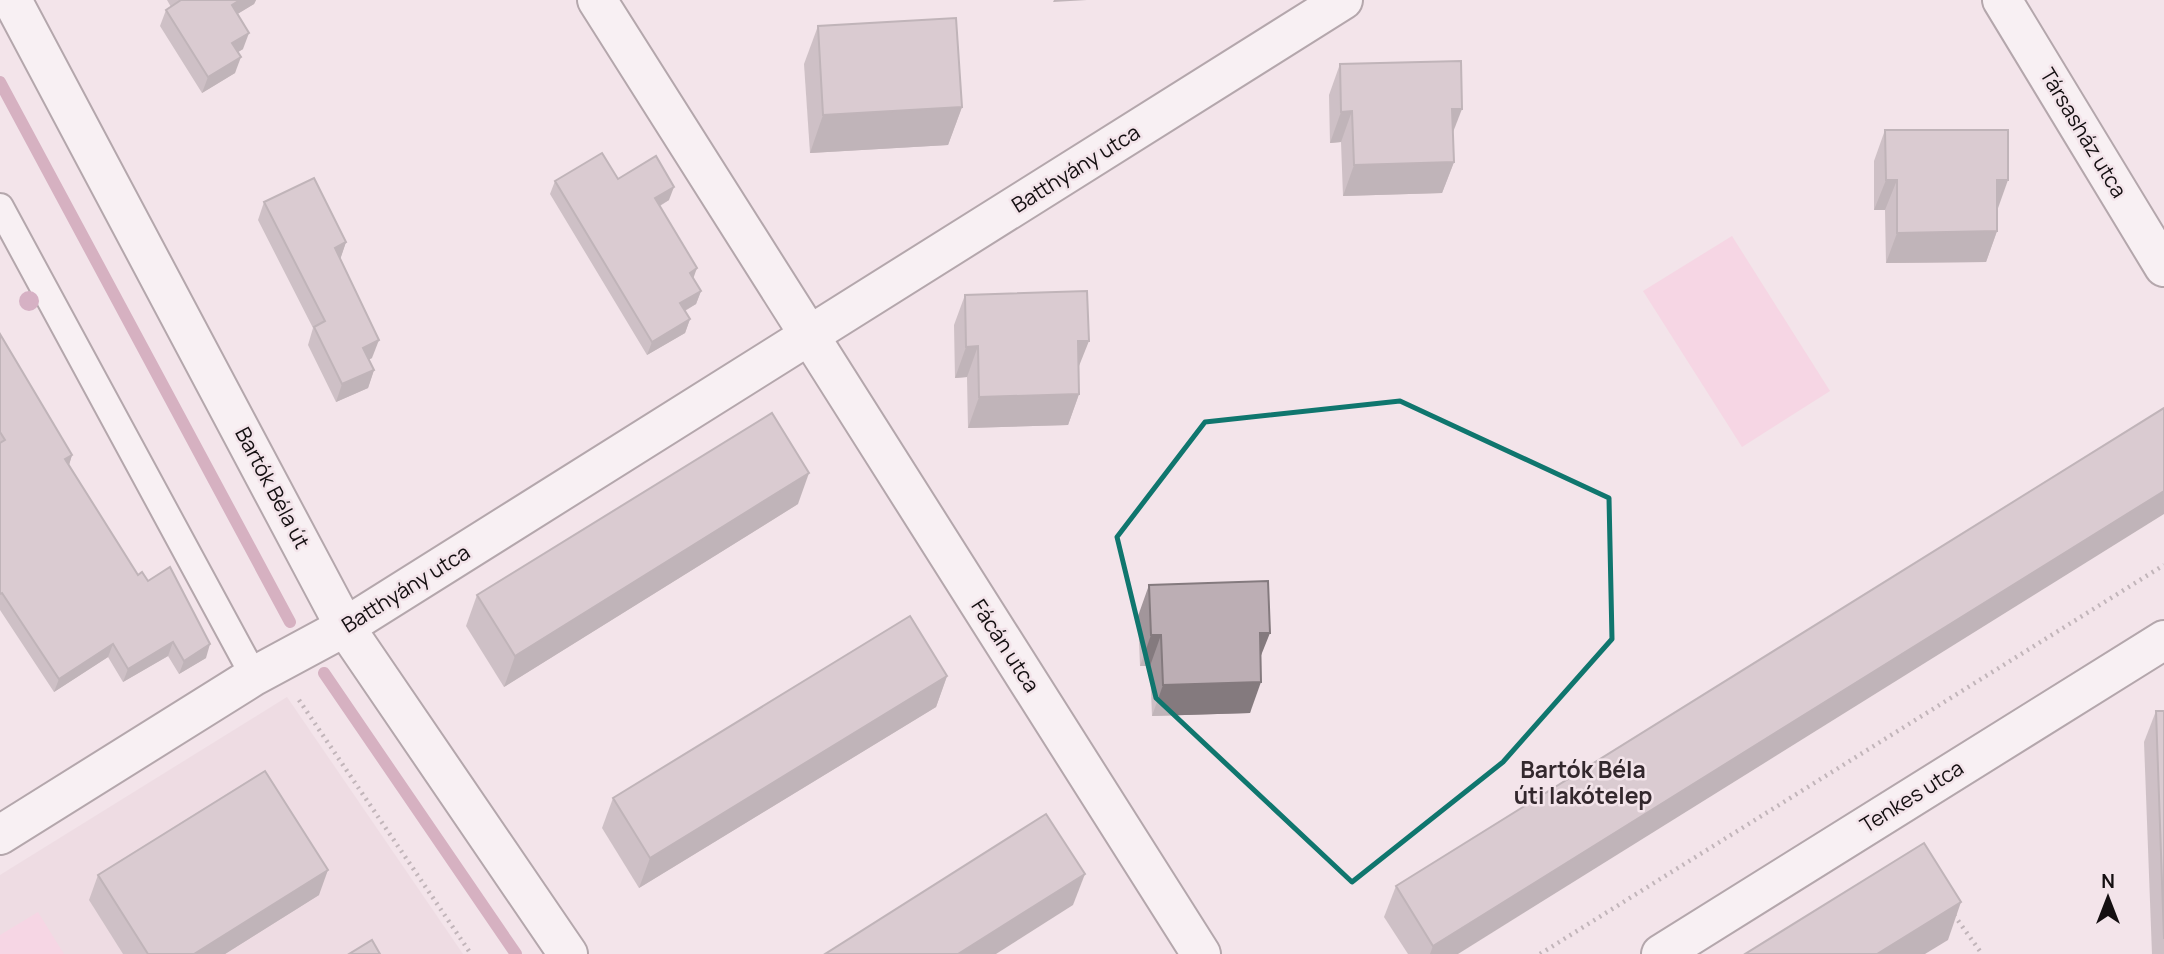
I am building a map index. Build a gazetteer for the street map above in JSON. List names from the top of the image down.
{
  "streets": {
    "street": [
      "Társasház utca",
      "Batthyány utca",
      "Bartók Béla út",
      "Fácán utca",
      "Tenkes utca"
    ]
  },
  "crossings": [
    ["Batthyány utca", "Bartók Béla út"],
    ["Batthyány utca", "Fácán utca"]
  ],
  "districts": ["Bartók Béla úti lakótelep"],
  "north": "top"
}
